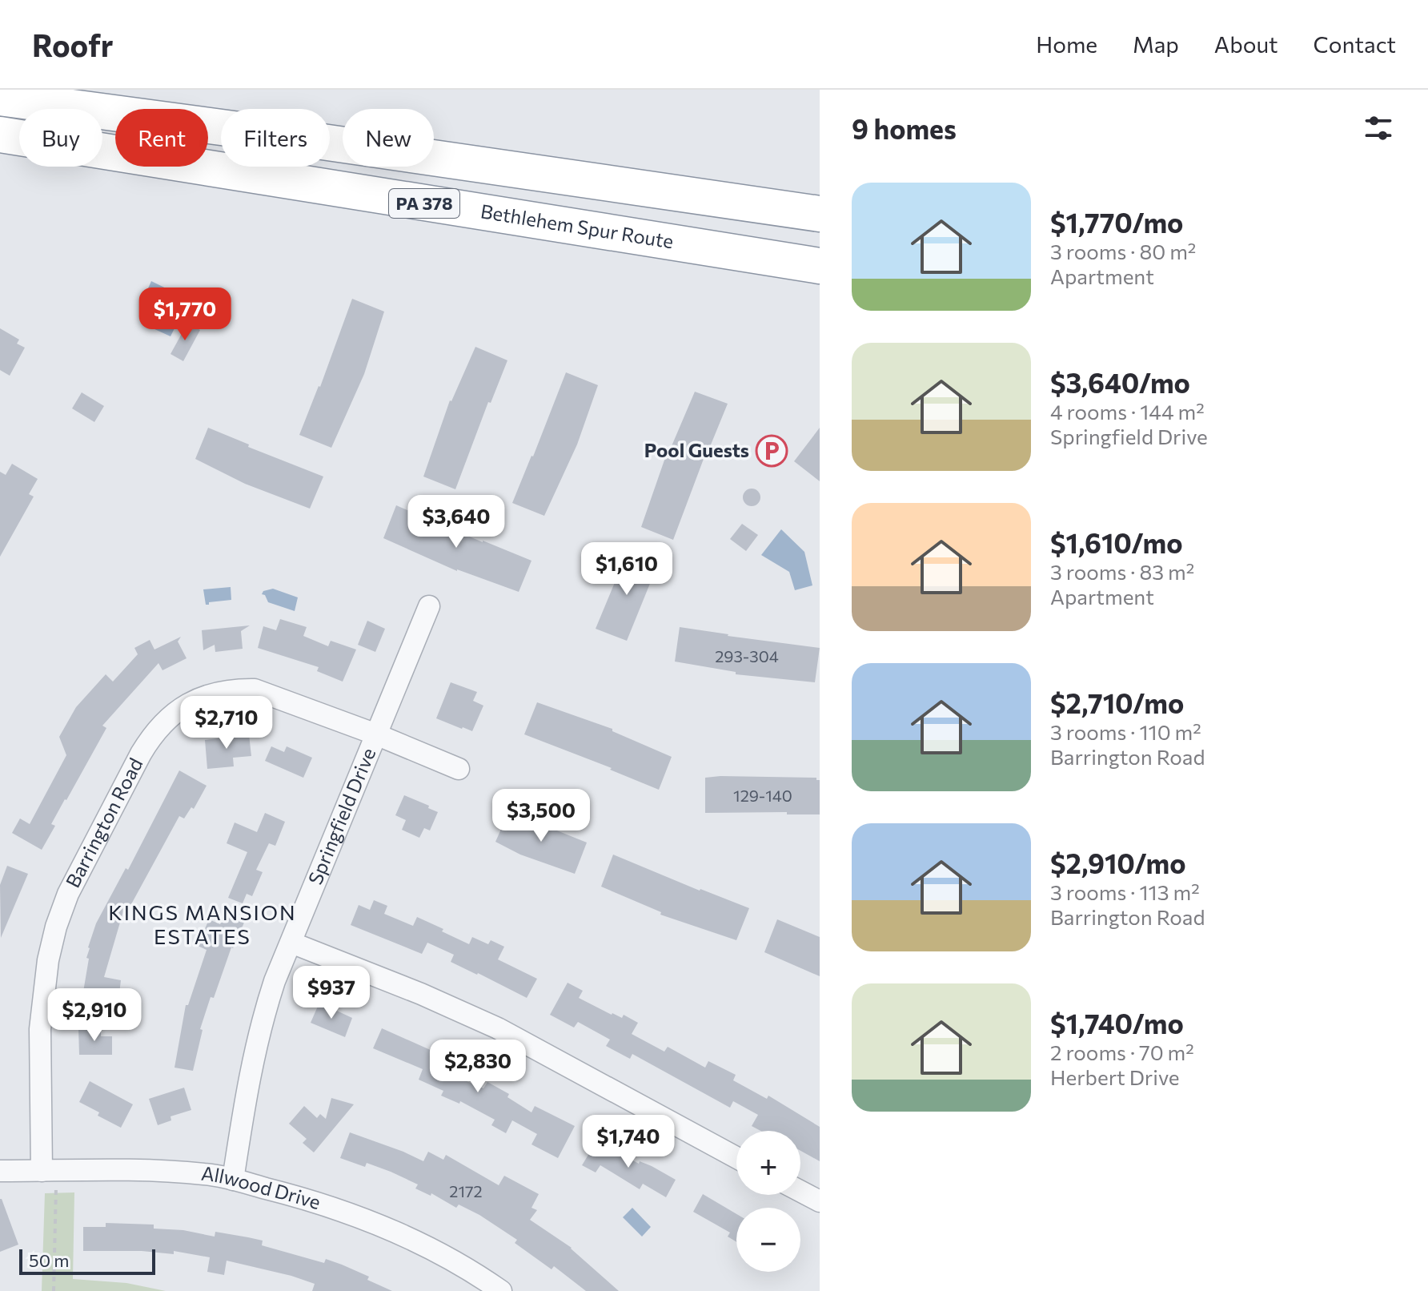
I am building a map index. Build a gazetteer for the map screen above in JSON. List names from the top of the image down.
{
  "streets": {
    "highway": ["PA 378", "Bethlehem Spur Route"],
    "street": ["Springfield Drive", "Barrington Road", "Allwood Drive"]
  },
  "crossings": [
    ["Springfield Drive", "Barrington Road"],
    ["Springfield Drive", "Allwood Drive"],
    ["Barrington Road", "Allwood Drive"]
  ],
  "districts": ["KINGS MANSION ESTATES"],
  "places": {
    "parking": ["Pool Guests"]
  },
  "house_numbers": ["293-304", "129-140", "2172"],
  "scale_bar": "50 m",
  "page": {
    "header": "Roofr",
    "nav": [
      "Home",
      "Map",
      "About",
      "Contact"
    ],
    "heading": "9 homes",
    "chip": [
      "Buy",
      "Rent",
      "Filters",
      "New"
    ],
    "list": [
      {
        "name": "$1,770/mo",
        "note": "3 rooms · 80 m² · Apartment"
      },
      {
        "name": "$3,640/mo",
        "note": "4 rooms · 144 m² · Springfield Drive"
      },
      {
        "name": "$1,610/mo",
        "note": "3 rooms · 83 m² · Apartment"
      },
      {
        "name": "$2,710/mo",
        "note": "3 rooms · 110 m² · Barrington Road"
      },
      {
        "name": "$2,910/mo",
        "note": "3 rooms · 113 m² · Barrington Road"
      },
      {
        "name": "$1,740/mo",
        "note": "2 rooms · 70 m² · Herbert Drive"
      }
    ],
    "price": [
      "$1,770",
      "$3,640",
      "$1,610",
      "$2,710",
      "$3,500",
      "$937",
      "$2,910",
      "$2,830",
      "$1,740"
    ],
    "map_buttons": ["+", "−"],
    "scale": "50 m"
  }
}
